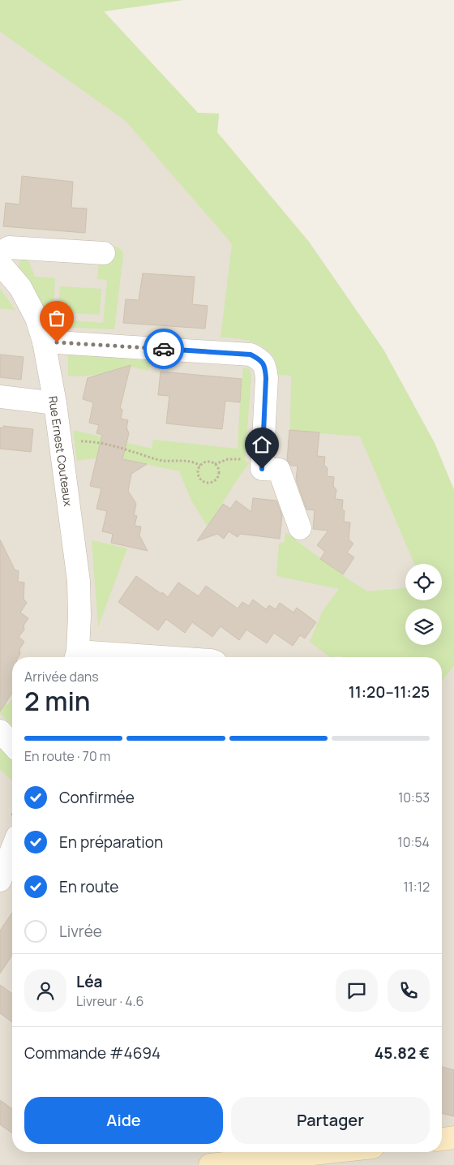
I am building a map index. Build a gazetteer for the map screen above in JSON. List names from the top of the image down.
{
  "streets": {
    "street": ["Rue Ernest Couteaux"]
  },
  "page": {
    "heading": ["2 min", "Arrivée dans", "11:20–11:25"],
    "panel": [
      "Léa",
      "Livreur · 4.6",
      "Commande #4694",
      "45.82 €"
    ],
    "bar": "En route · 70 m",
    "list": [
      ["Confirmée", "10:53"],
      ["En préparation", "10:54"],
      ["En route", "11:12"],
      "Livrée"
    ],
    "buttons": ["Aide", "Partager"]
  }
}
